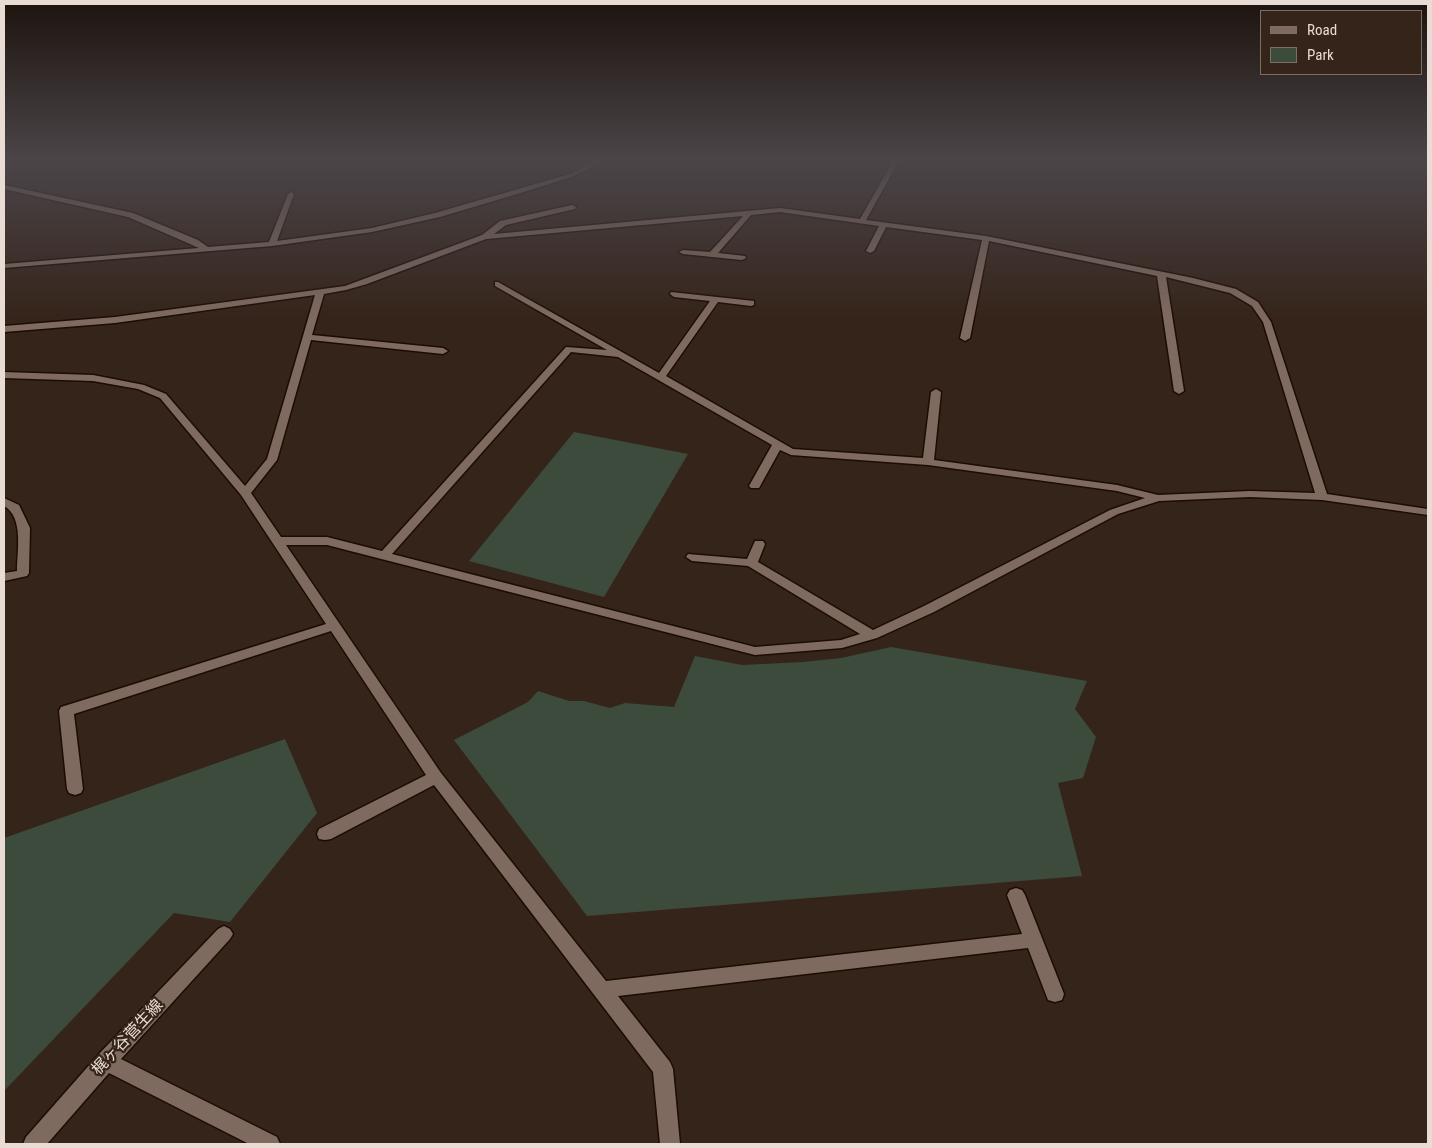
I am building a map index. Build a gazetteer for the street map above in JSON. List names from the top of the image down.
{
  "streets": {
    "street": ["梶ヶ谷菅生線"]
  },
  "legend": ["Road", "Park"]
}
